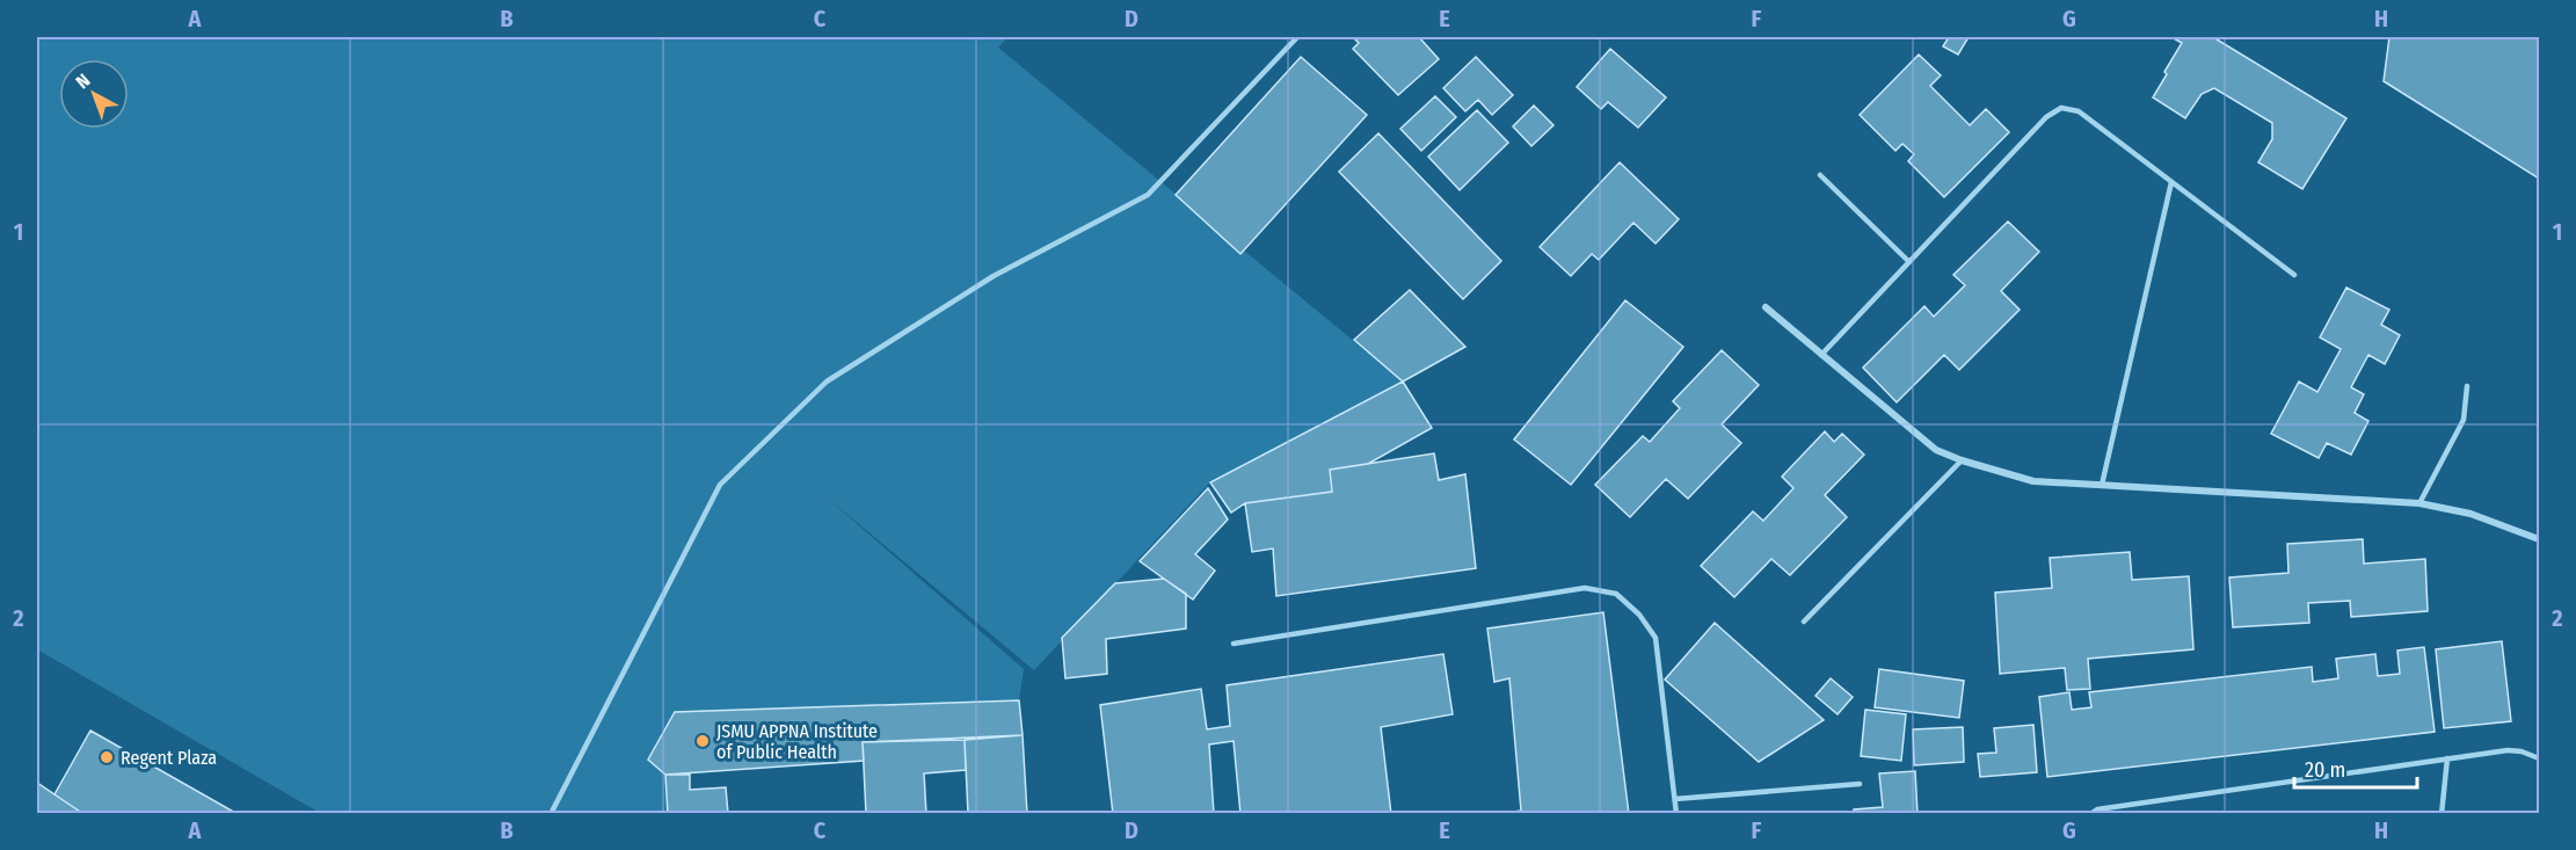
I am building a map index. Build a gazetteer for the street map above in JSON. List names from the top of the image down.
{
  "places": ["JSMU APPNA Institute of Public Health", "Regent Plaza"],
  "scale_bar": "20 m",
  "north": "top left",
  "grid": {
    "columns": [
      "A",
      "B",
      "C",
      "D",
      "E",
      "F",
      "G",
      "H"
    ],
    "rows": ["1", "2"]
  }
}
